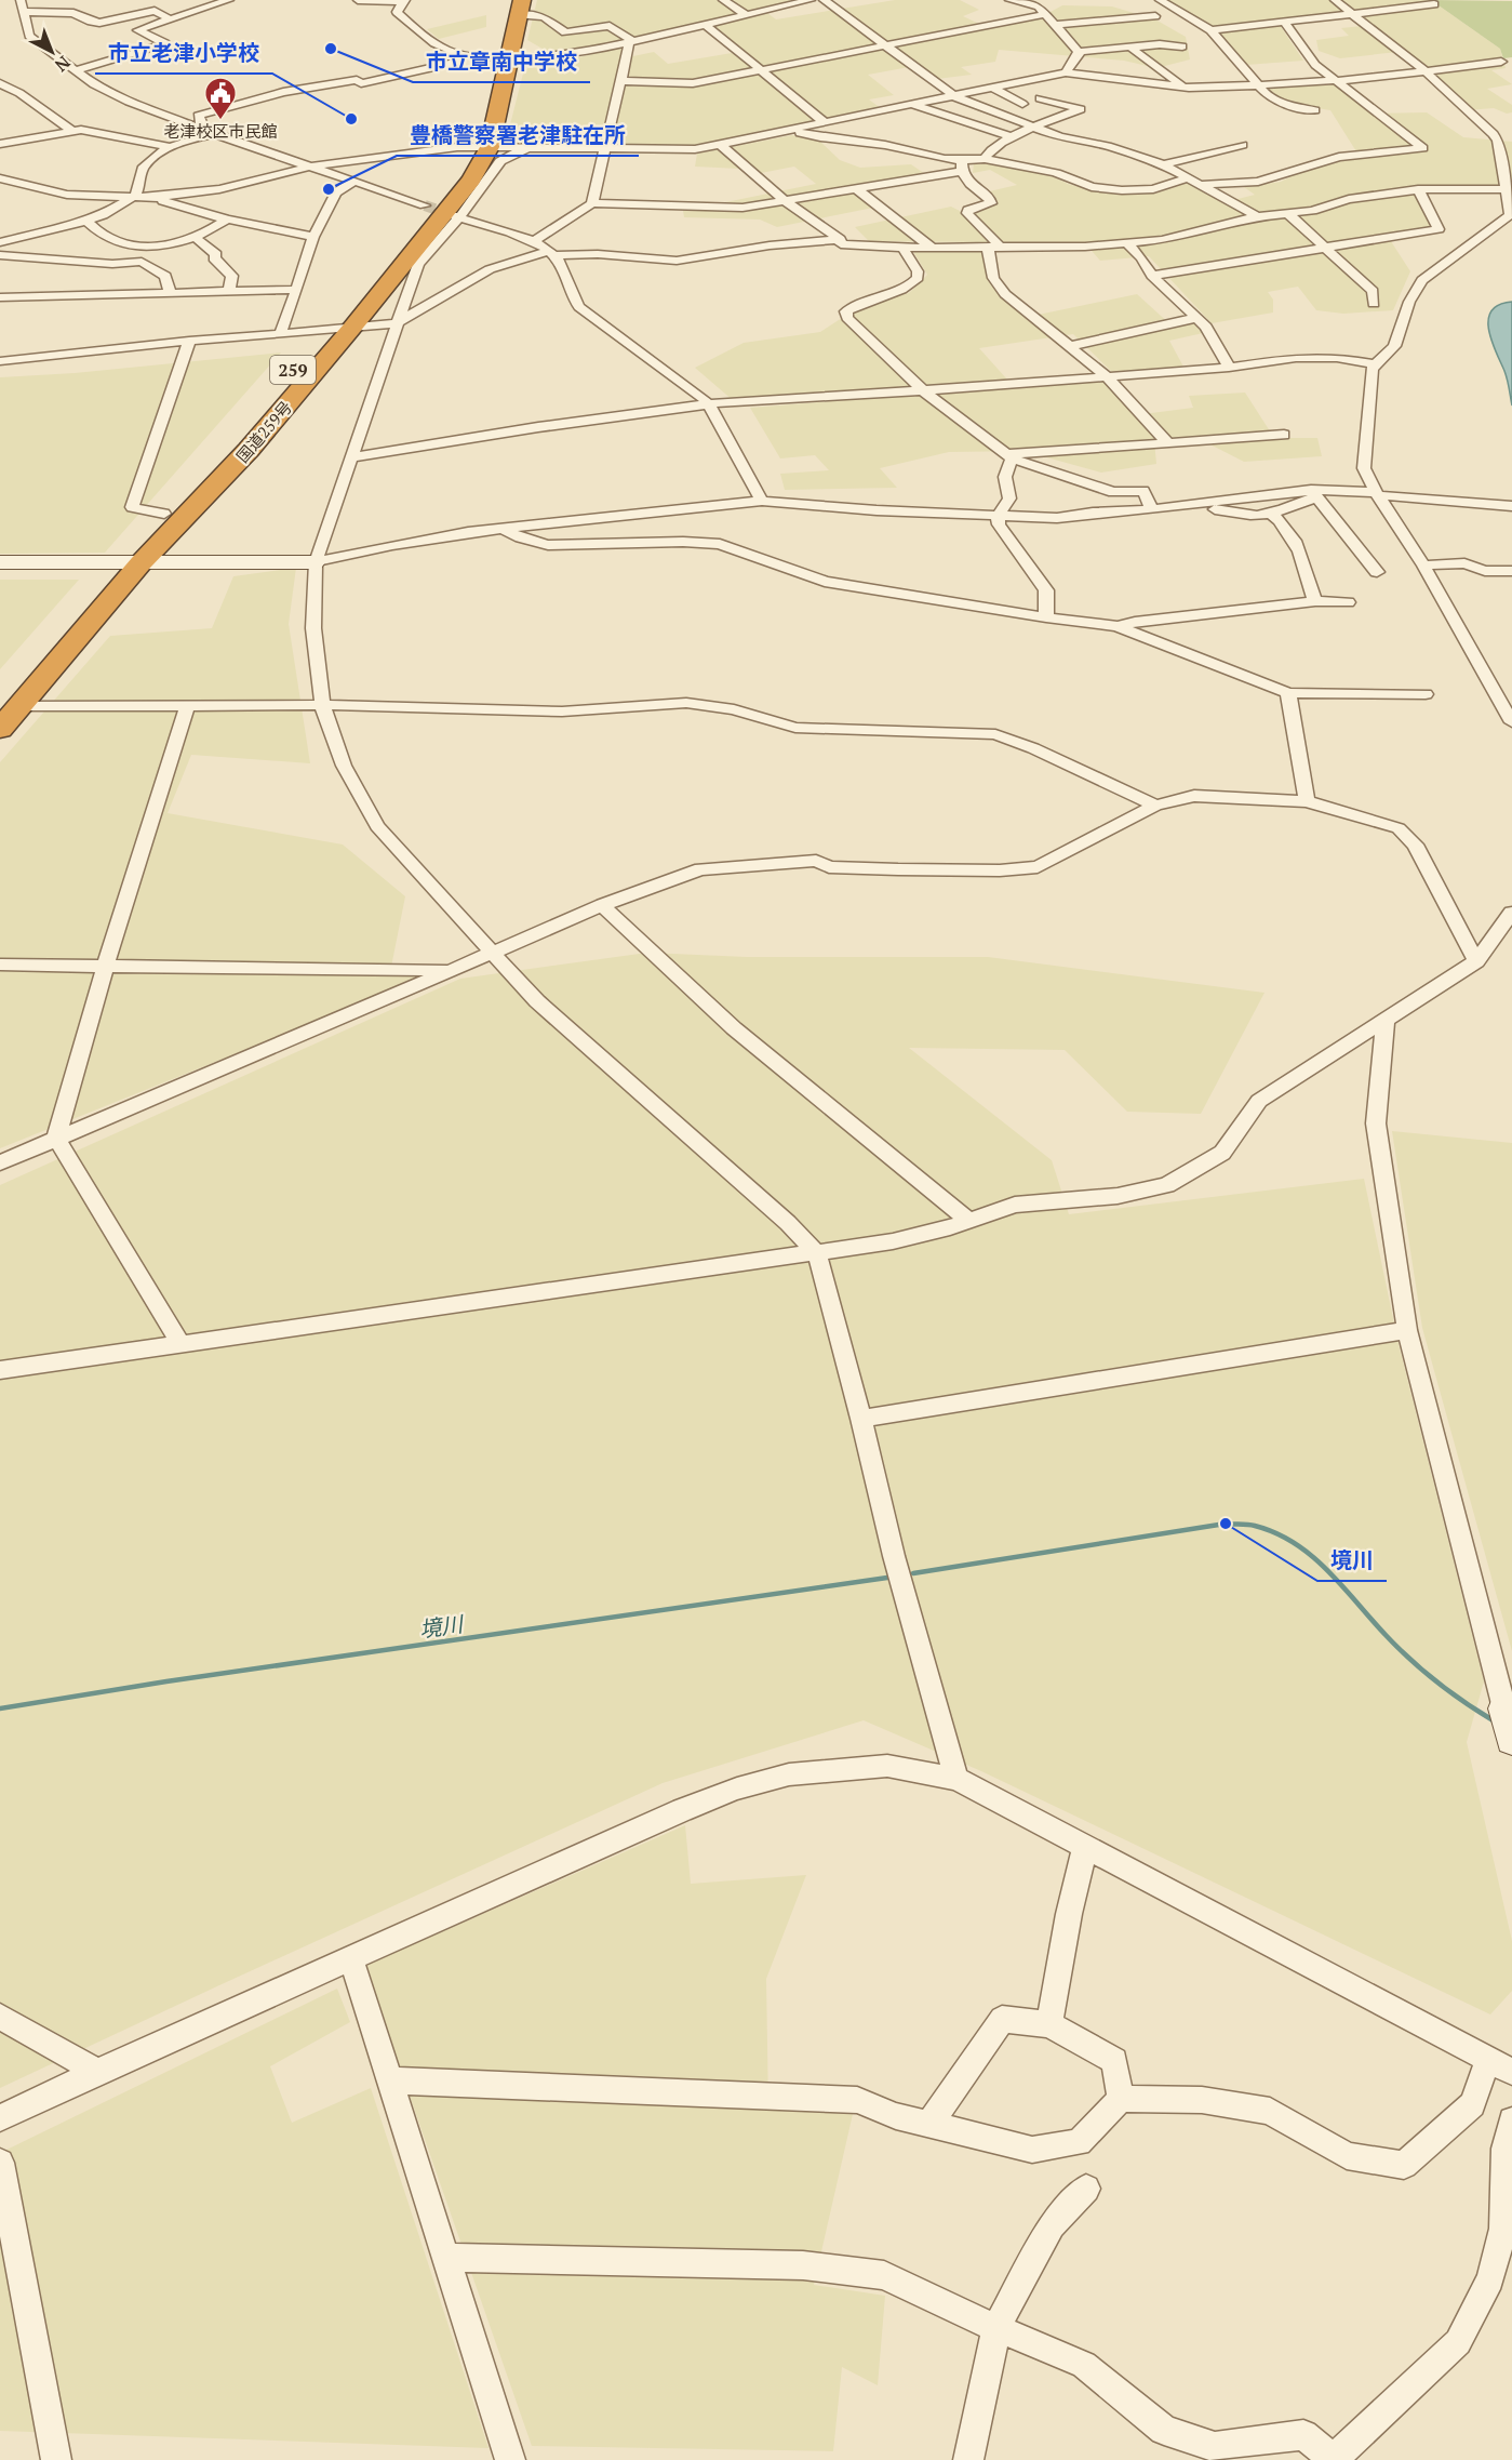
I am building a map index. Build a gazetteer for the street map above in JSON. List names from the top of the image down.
{
  "streets": {
    "highway": ["259", "国道259号"]
  },
  "water": ["境川"],
  "places": {
    "other": [
      "市立章南中学校",
      "市立老津小学校",
      "豊橋警察署老津駐在所",
      "境川"
    ],
    "public building": ["老津校区市民館"]
  },
  "north": "bottom right"
}
